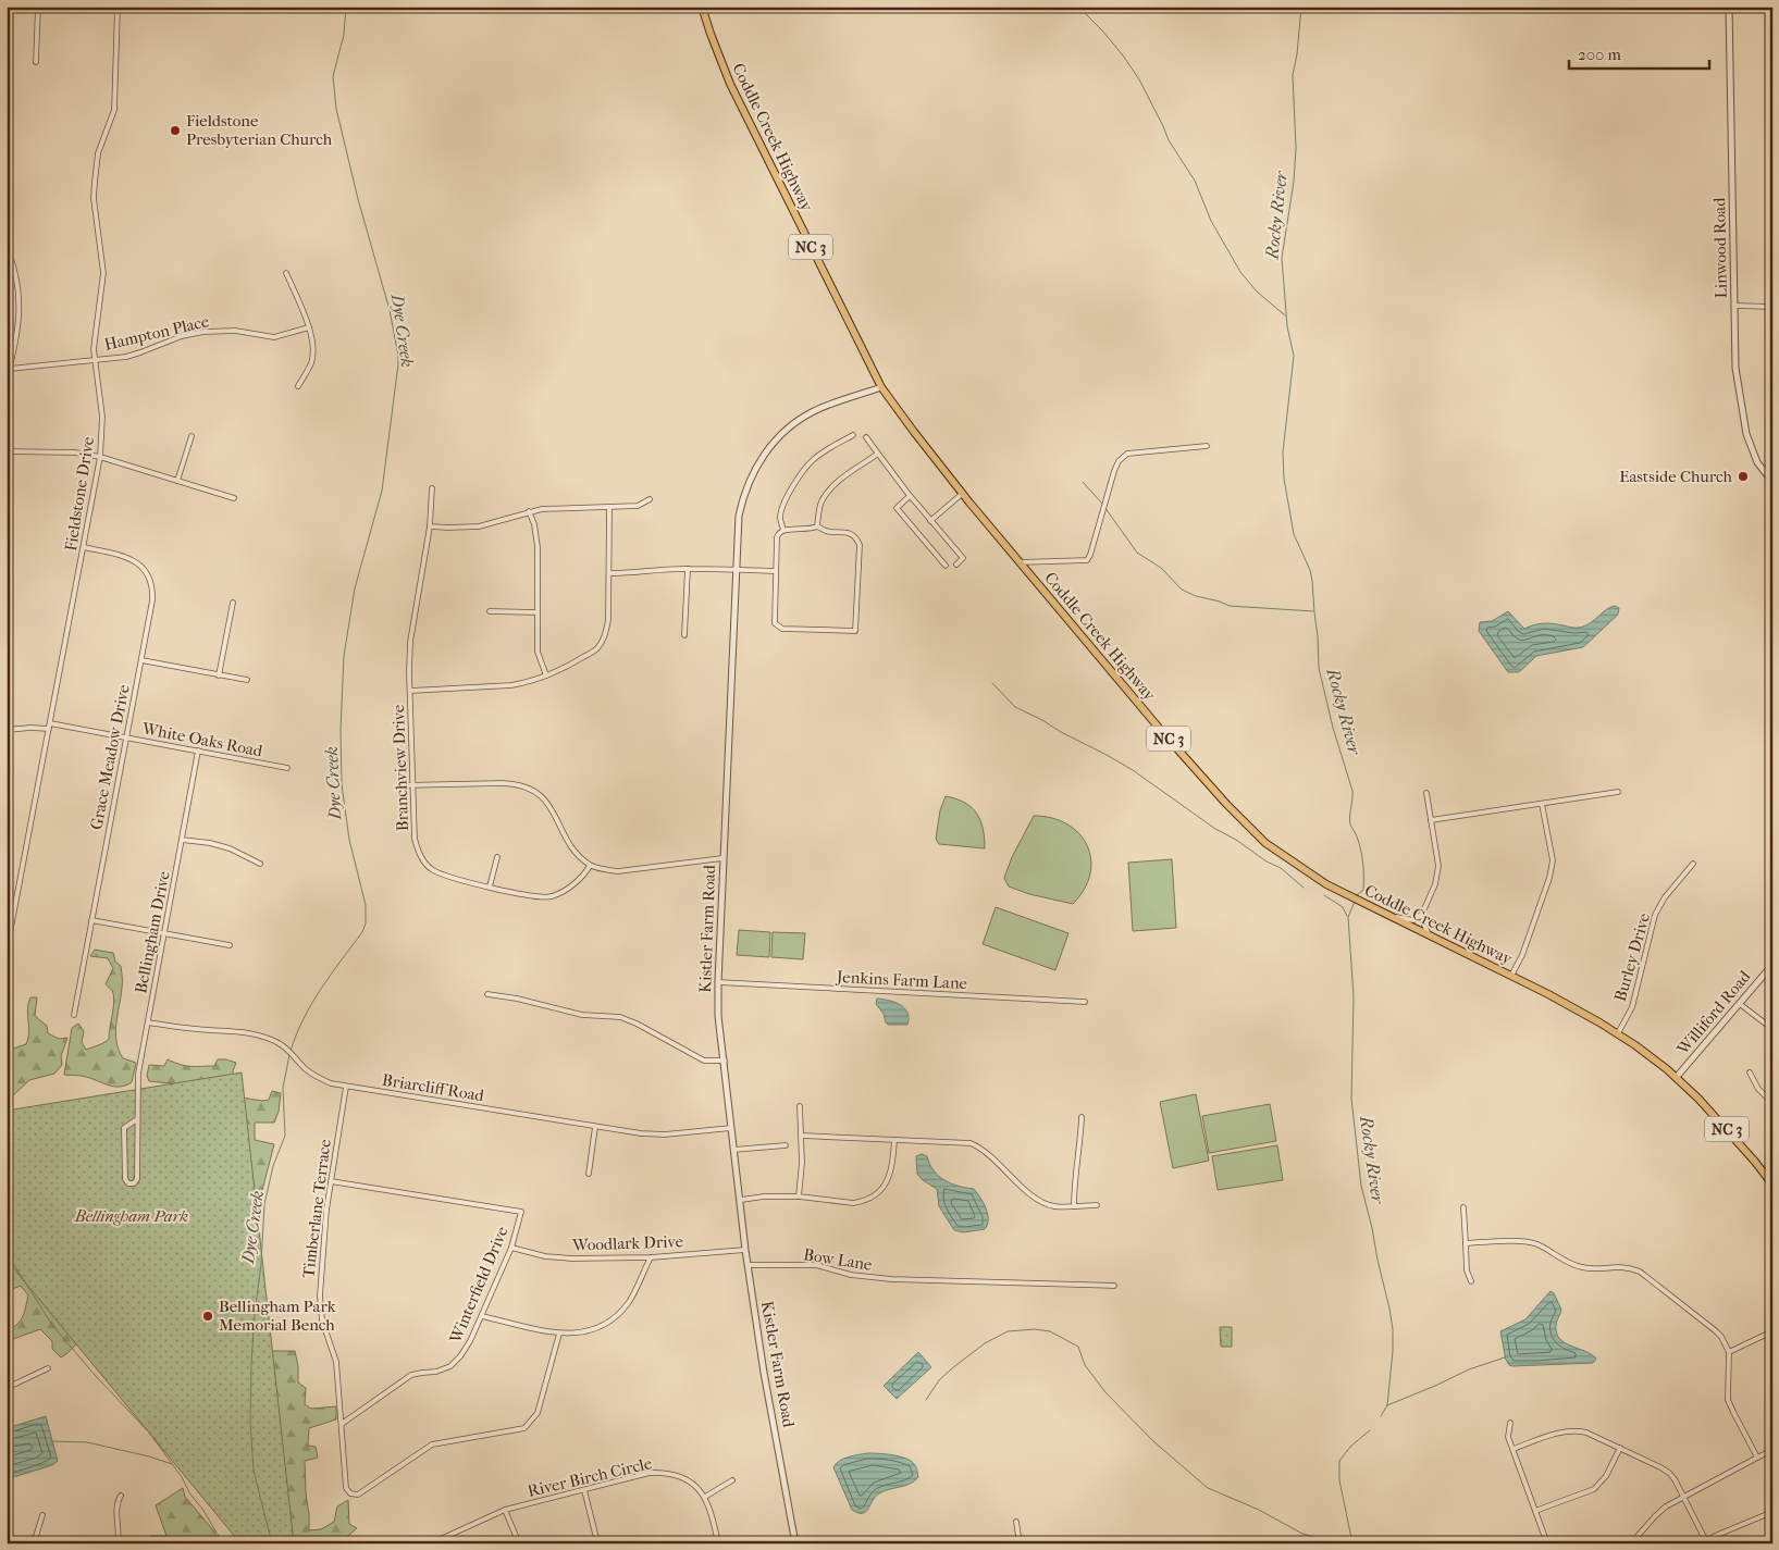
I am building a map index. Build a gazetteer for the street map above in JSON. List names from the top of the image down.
{
  "streets": {
    "main road": ["Coddle Creek Highway", "NC 3"],
    "street": [
      "Linwood Road",
      "Hampton Place",
      "Fieldstone Drive",
      "White Oaks Road",
      "Grace Meadow Drive",
      "Branchview Drive",
      "Kistler Farm Road",
      "Bellingham Drive",
      "Burley Drive",
      "Jenkins Farm Lane",
      "Williford Road",
      "Briarcliff Road",
      "Timberlane Terrace",
      "Woodlark Drive",
      "Bow Lane",
      "Winterfield Drive",
      "River Birch Circle"
    ]
  },
  "crossings": [
    ["Coddle Creek Highway", "Kistler Farm Road"],
    ["Coddle Creek Highway", "Burley Drive"],
    ["Coddle Creek Highway", "Williford Road"],
    ["Hampton Place", "Fieldstone Drive"],
    ["Fieldstone Drive", "White Oaks Road"],
    ["Fieldstone Drive", "Grace Meadow Drive"],
    ["White Oaks Road", "Grace Meadow Drive"],
    ["White Oaks Road", "Bellingham Drive"],
    ["Kistler Farm Road", "Jenkins Farm Lane"],
    ["Kistler Farm Road", "Briarcliff Road"],
    ["Kistler Farm Road", "Woodlark Drive"],
    ["Kistler Farm Road", "Bow Lane"],
    ["Bellingham Drive", "Briarcliff Road"],
    ["Briarcliff Road", "Timberlane Terrace"],
    ["Timberlane Terrace", "Winterfield Drive"],
    ["Woodlark Drive", "Winterfield Drive"]
  ],
  "water": ["Rocky River", "Dye Creek"],
  "parks": ["Bellingham Park"],
  "places": ["Fieldstone Presbyterian Church", "Eastside Church", "Bellingham Park Memorial Bench"],
  "scale_bar": "200 m"
}
